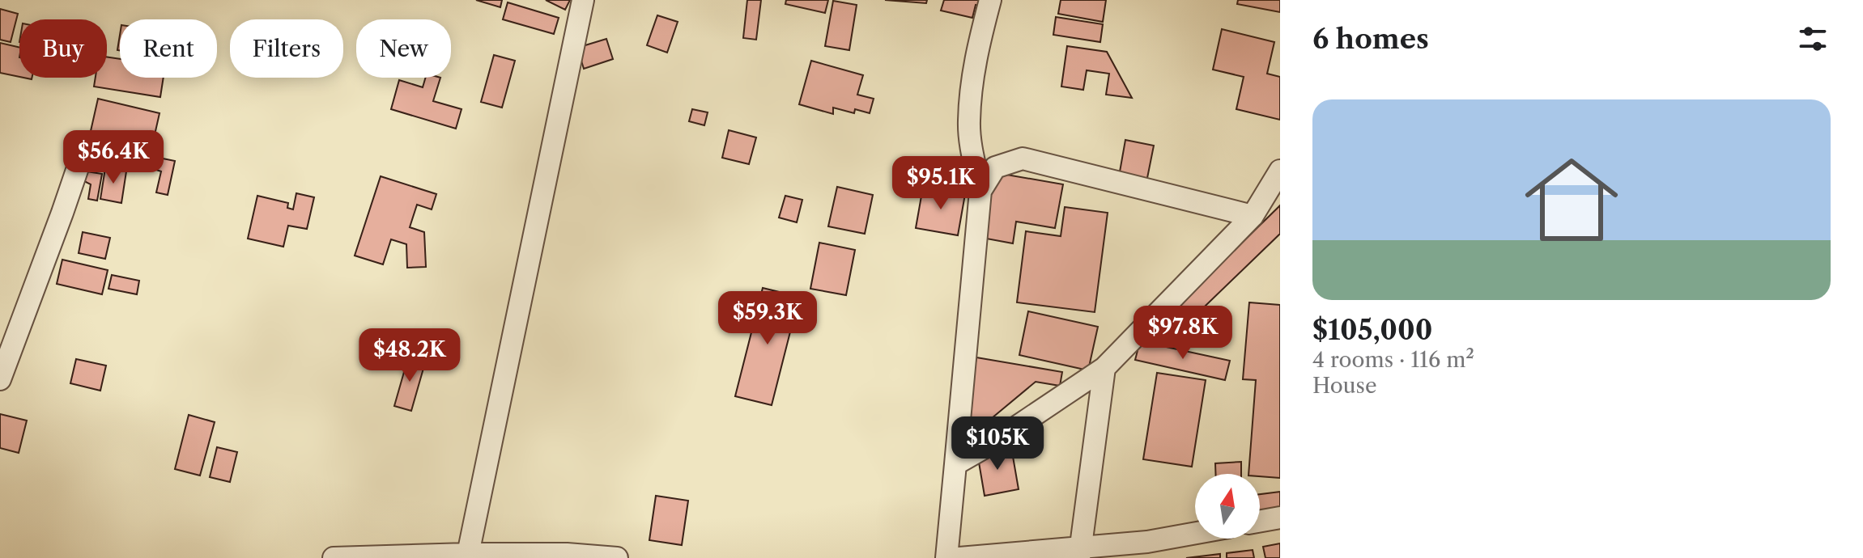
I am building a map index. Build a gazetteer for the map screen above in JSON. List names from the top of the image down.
{
  "north": "top",
  "page": {
    "heading": "6 homes",
    "chip": [
      "Buy",
      "Rent",
      "Filters",
      "New"
    ],
    "list": [
      {
        "name": "$105,000",
        "note": "4 rooms · 116 m² · House"
      }
    ],
    "price": [
      "$56.4K",
      "$95.1K",
      "$59.3K",
      "$97.8K",
      "$48.2K",
      "$105K"
    ]
  }
}
